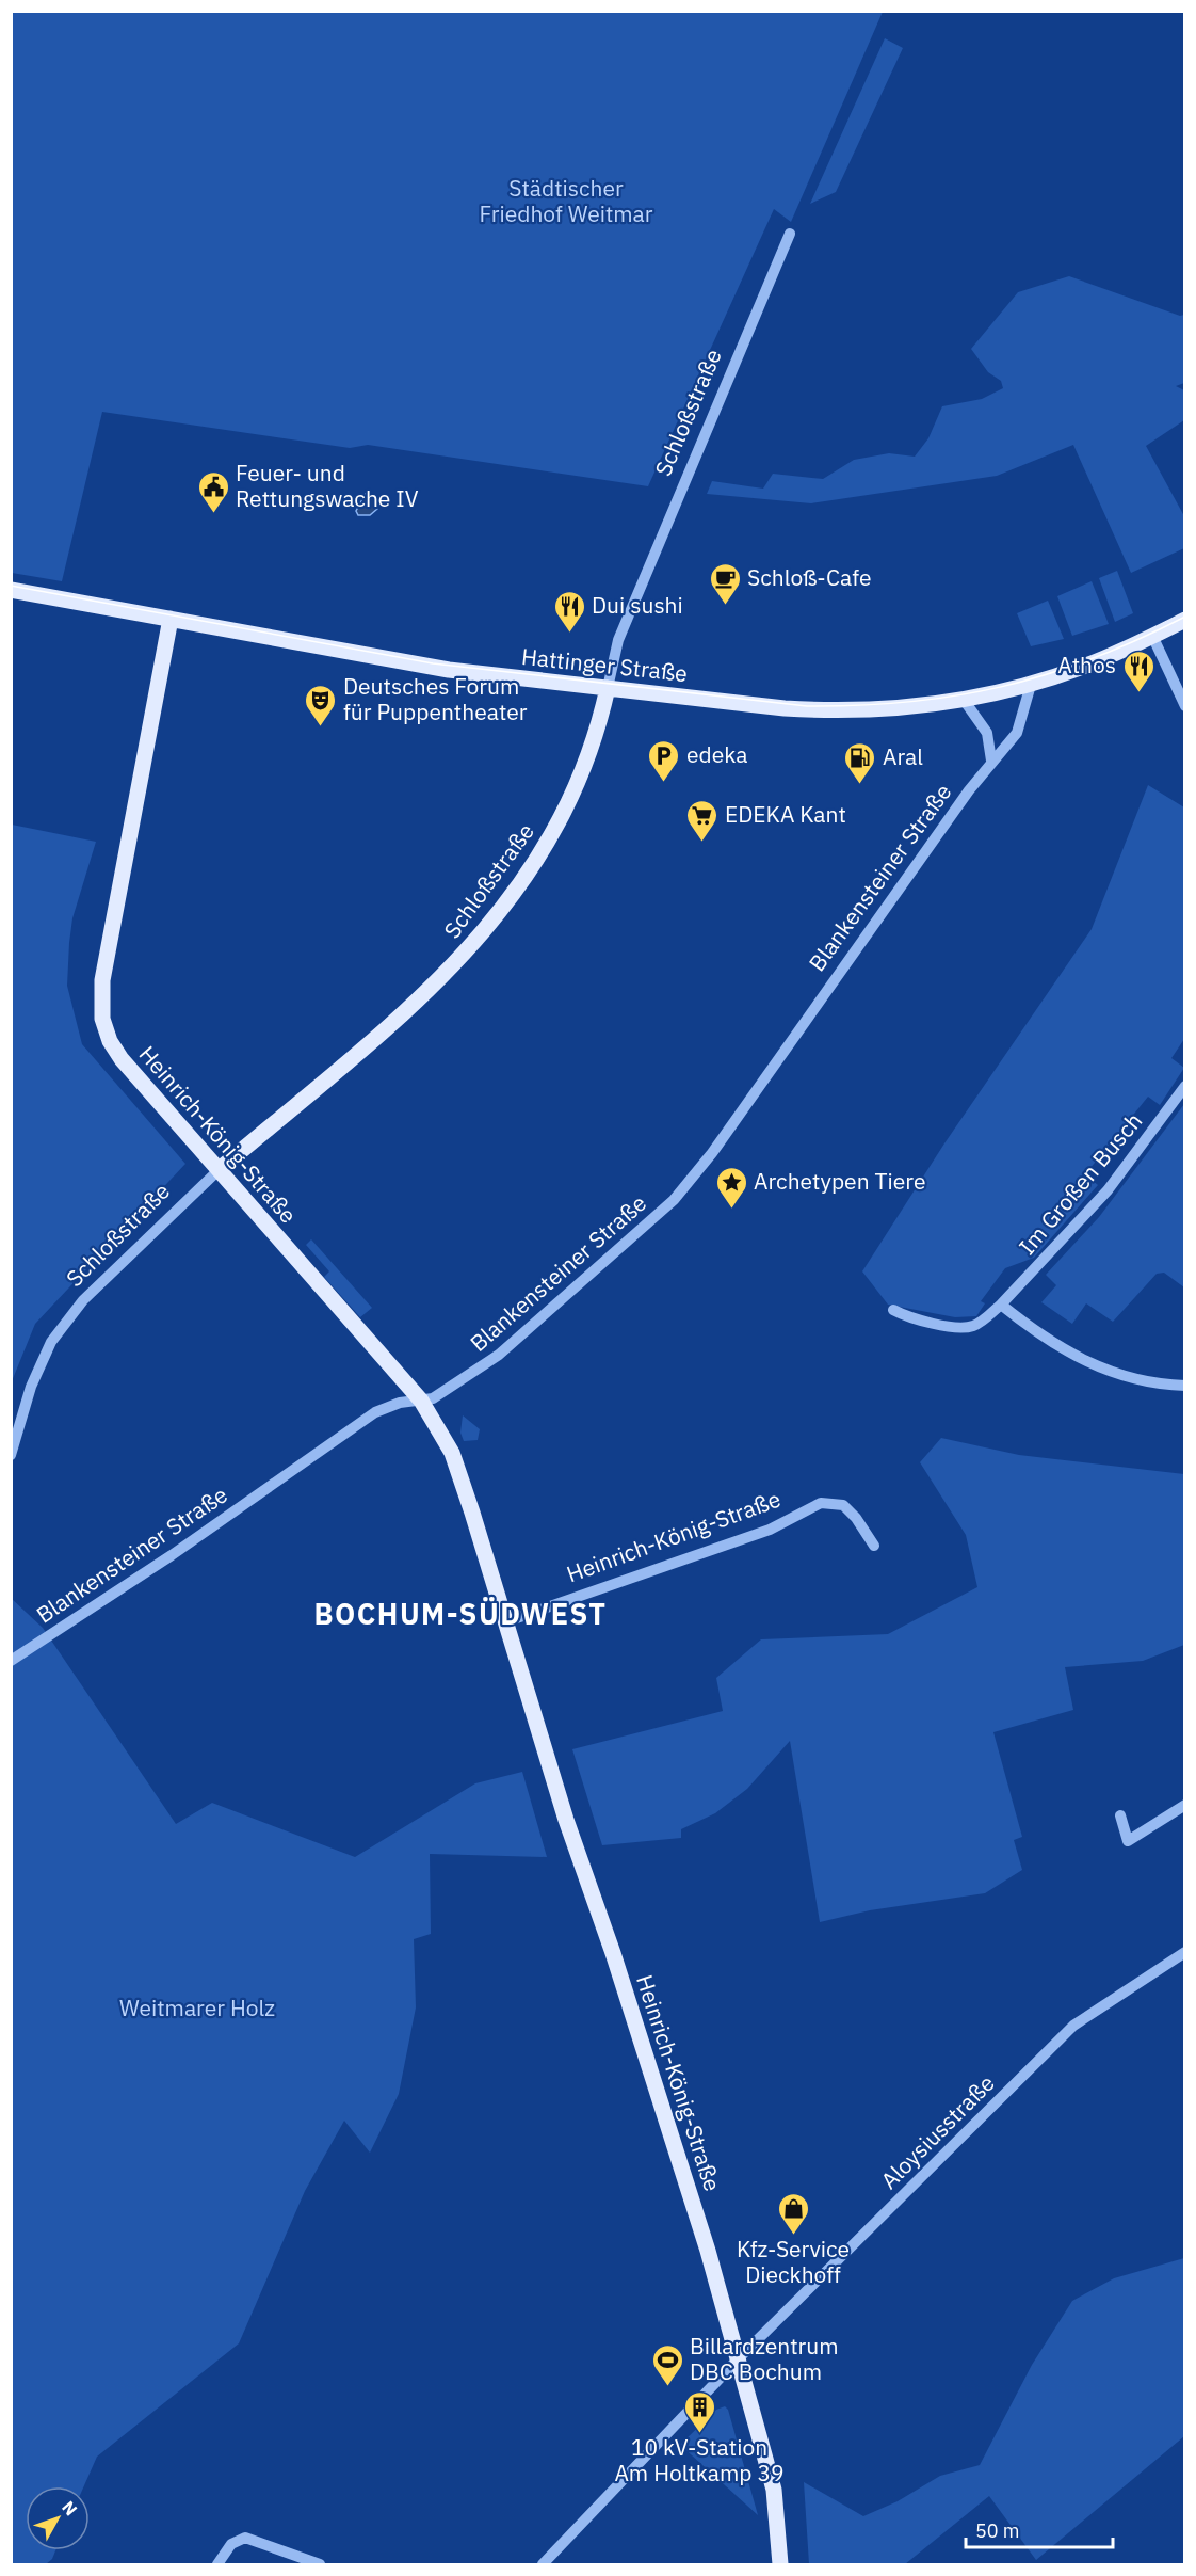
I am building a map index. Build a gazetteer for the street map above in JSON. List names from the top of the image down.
{
  "streets": {
    "main road": ["Schloßstraße", "Hattinger Straße", "Heinrich-König-Straße"],
    "street": ["Blankensteiner Straße", "Im Großen Busch", "Aloysiusstraße"]
  },
  "crossings": [
    ["Schloßstraße", "Hattinger Straße"],
    ["Schloßstraße", "Heinrich-König-Straße"],
    ["Hattinger Straße", "Blankensteiner Straße"],
    ["Hattinger Straße", "Heinrich-König-Straße"],
    ["Blankensteiner Straße", "Heinrich-König-Straße"],
    ["Heinrich-König-Straße", "Aloysiusstraße"]
  ],
  "districts": ["BOCHUM-SÜDWEST"],
  "parks": ["Städtischer Friedhof Weitmar", "Weitmarer Holz"],
  "places": {
    "public building": ["Feuer- und Rettungswache IV"],
    "cafe": ["Schloß-Cafe"],
    "restaurant": ["Dui sushi", "Athos"],
    "theatre": ["Deutsches Forum für Puppentheater"],
    "parking": ["edeka"],
    "fuel station": ["Aral"],
    "supermarket": ["EDEKA Kant"],
    "place": ["Archetypen Tiere"],
    "shop": ["Kfz-Service Dieckhoff"],
    "sports": ["Billardzentrum DBC Bochum"],
    "building": ["10 kV-Station Am Holtkamp 39"]
  },
  "scale_bar": "50 m",
  "north": "top right"
}
